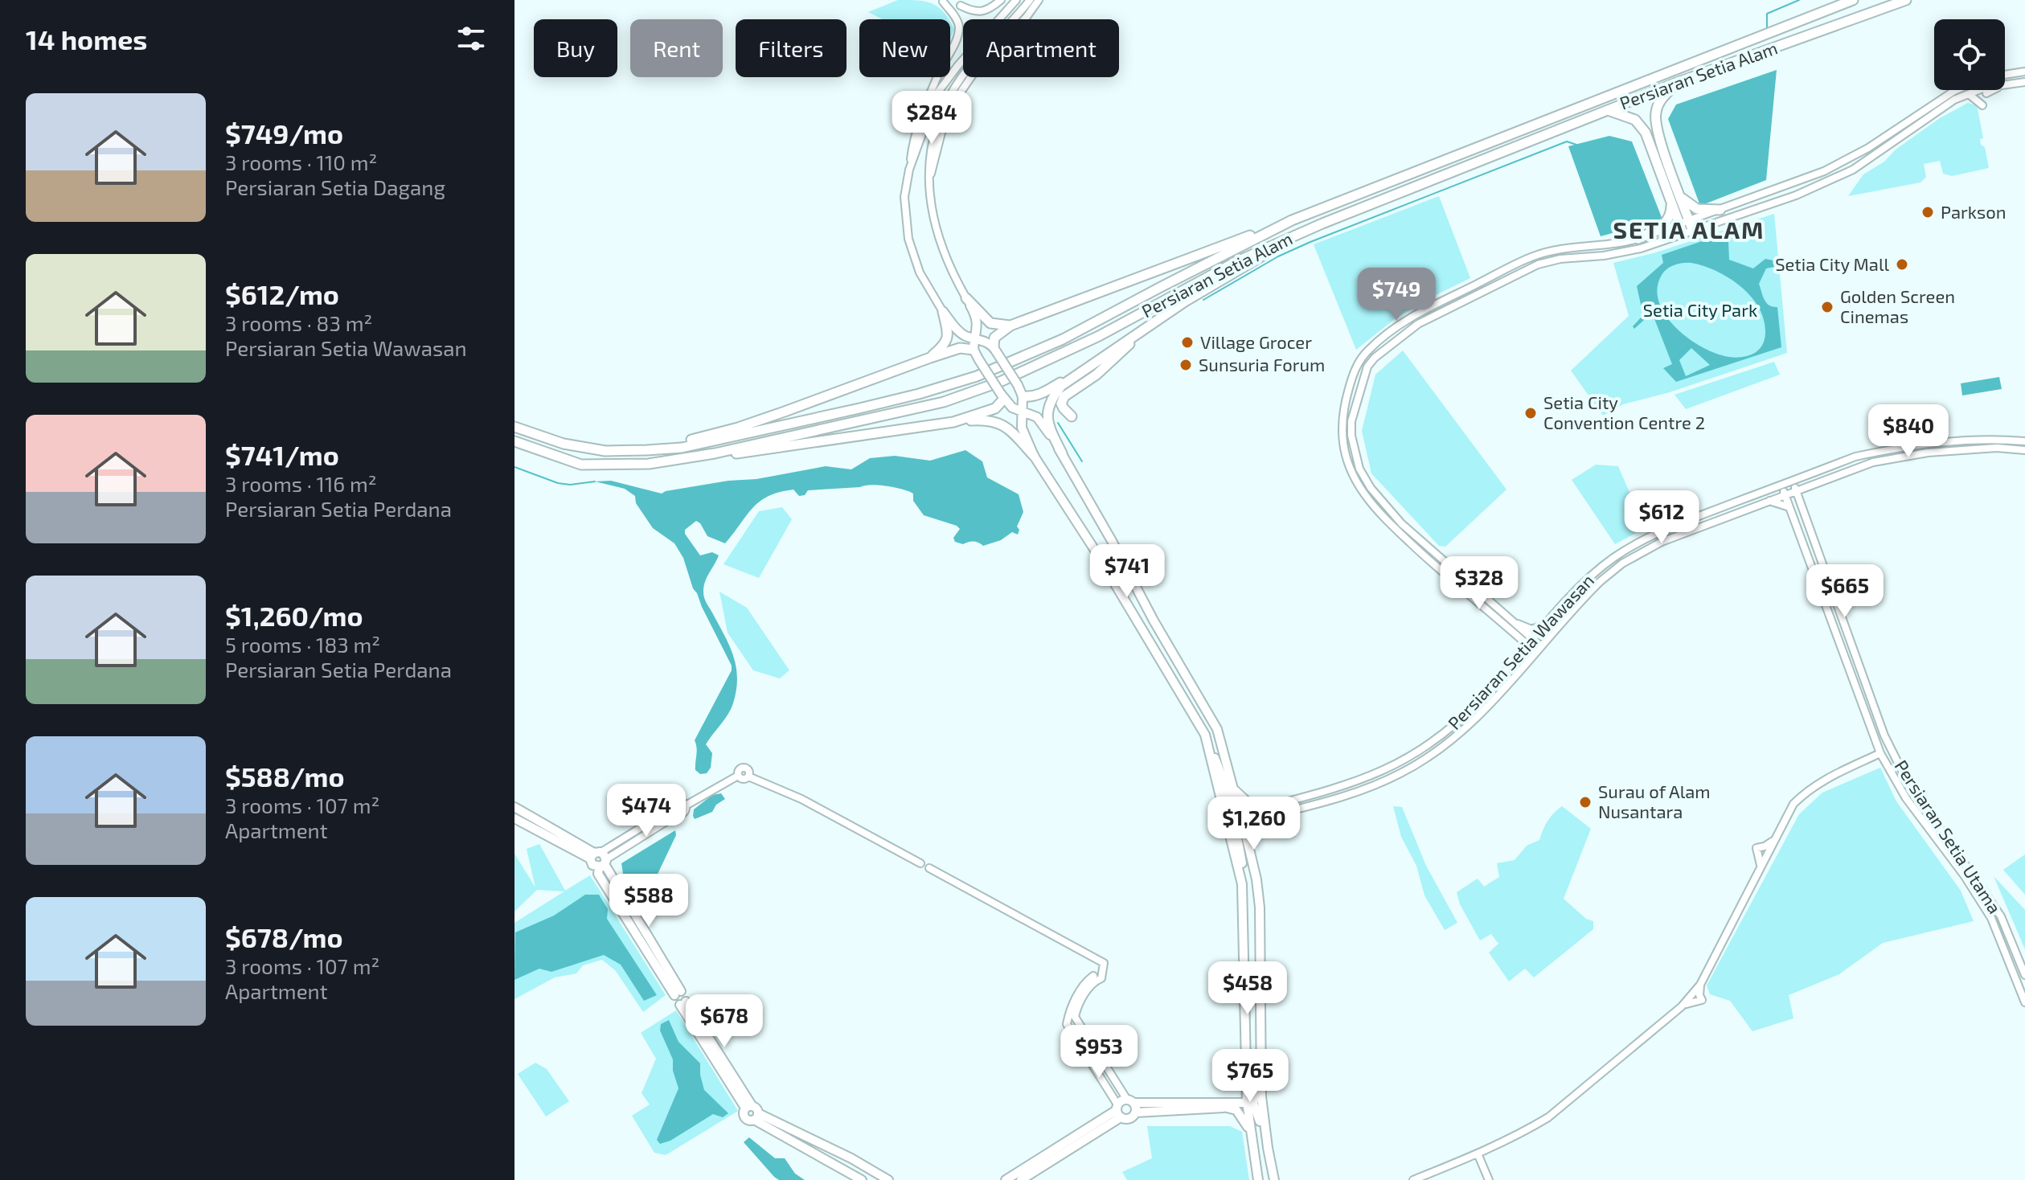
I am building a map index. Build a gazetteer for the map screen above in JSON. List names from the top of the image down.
{
  "streets": {
    "highway": ["Persiaran Setia Alam"],
    "street": ["Persiaran Setia Wawasan", "Persiaran Setia Utama"]
  },
  "crossings": [
    ["Persiaran Setia Wawasan", "Persiaran Setia Utama"]
  ],
  "districts": ["SETIA ALAM"],
  "parks": ["Setia City Park"],
  "places": [
    "Parkson",
    "Setia City Mall",
    "Golden Screen Cinemas",
    "Village Grocer",
    "Sunsuria Forum",
    "Setia City Convention Centre 2",
    "Surau of Alam Nusantara"
  ],
  "page": {
    "heading": "14 homes",
    "chip": [
      "Buy",
      "Rent",
      "Filters",
      "New",
      "Apartment"
    ],
    "list": [
      {
        "name": "$749/mo",
        "note": "3 rooms · 110 m² · Persiaran Setia Dagang"
      },
      {
        "name": "$612/mo",
        "note": "3 rooms · 83 m² · Persiaran Setia Wawasan"
      },
      {
        "name": "$741/mo",
        "note": "3 rooms · 116 m² · Persiaran Setia Perdana"
      },
      {
        "name": "$1,260/mo",
        "note": "5 rooms · 183 m² · Persiaran Setia Perdana"
      },
      {
        "name": "$588/mo",
        "note": "3 rooms · 107 m² · Apartment"
      },
      {
        "name": "$678/mo",
        "note": "3 rooms · 107 m² · Apartment"
      }
    ],
    "price": [
      "$284",
      "$749",
      "$840",
      "$612",
      "$741",
      "$328",
      "$665",
      "$474",
      "$1,260",
      "$588",
      "$458",
      "$678",
      "$953",
      "$765"
    ]
  }
}
